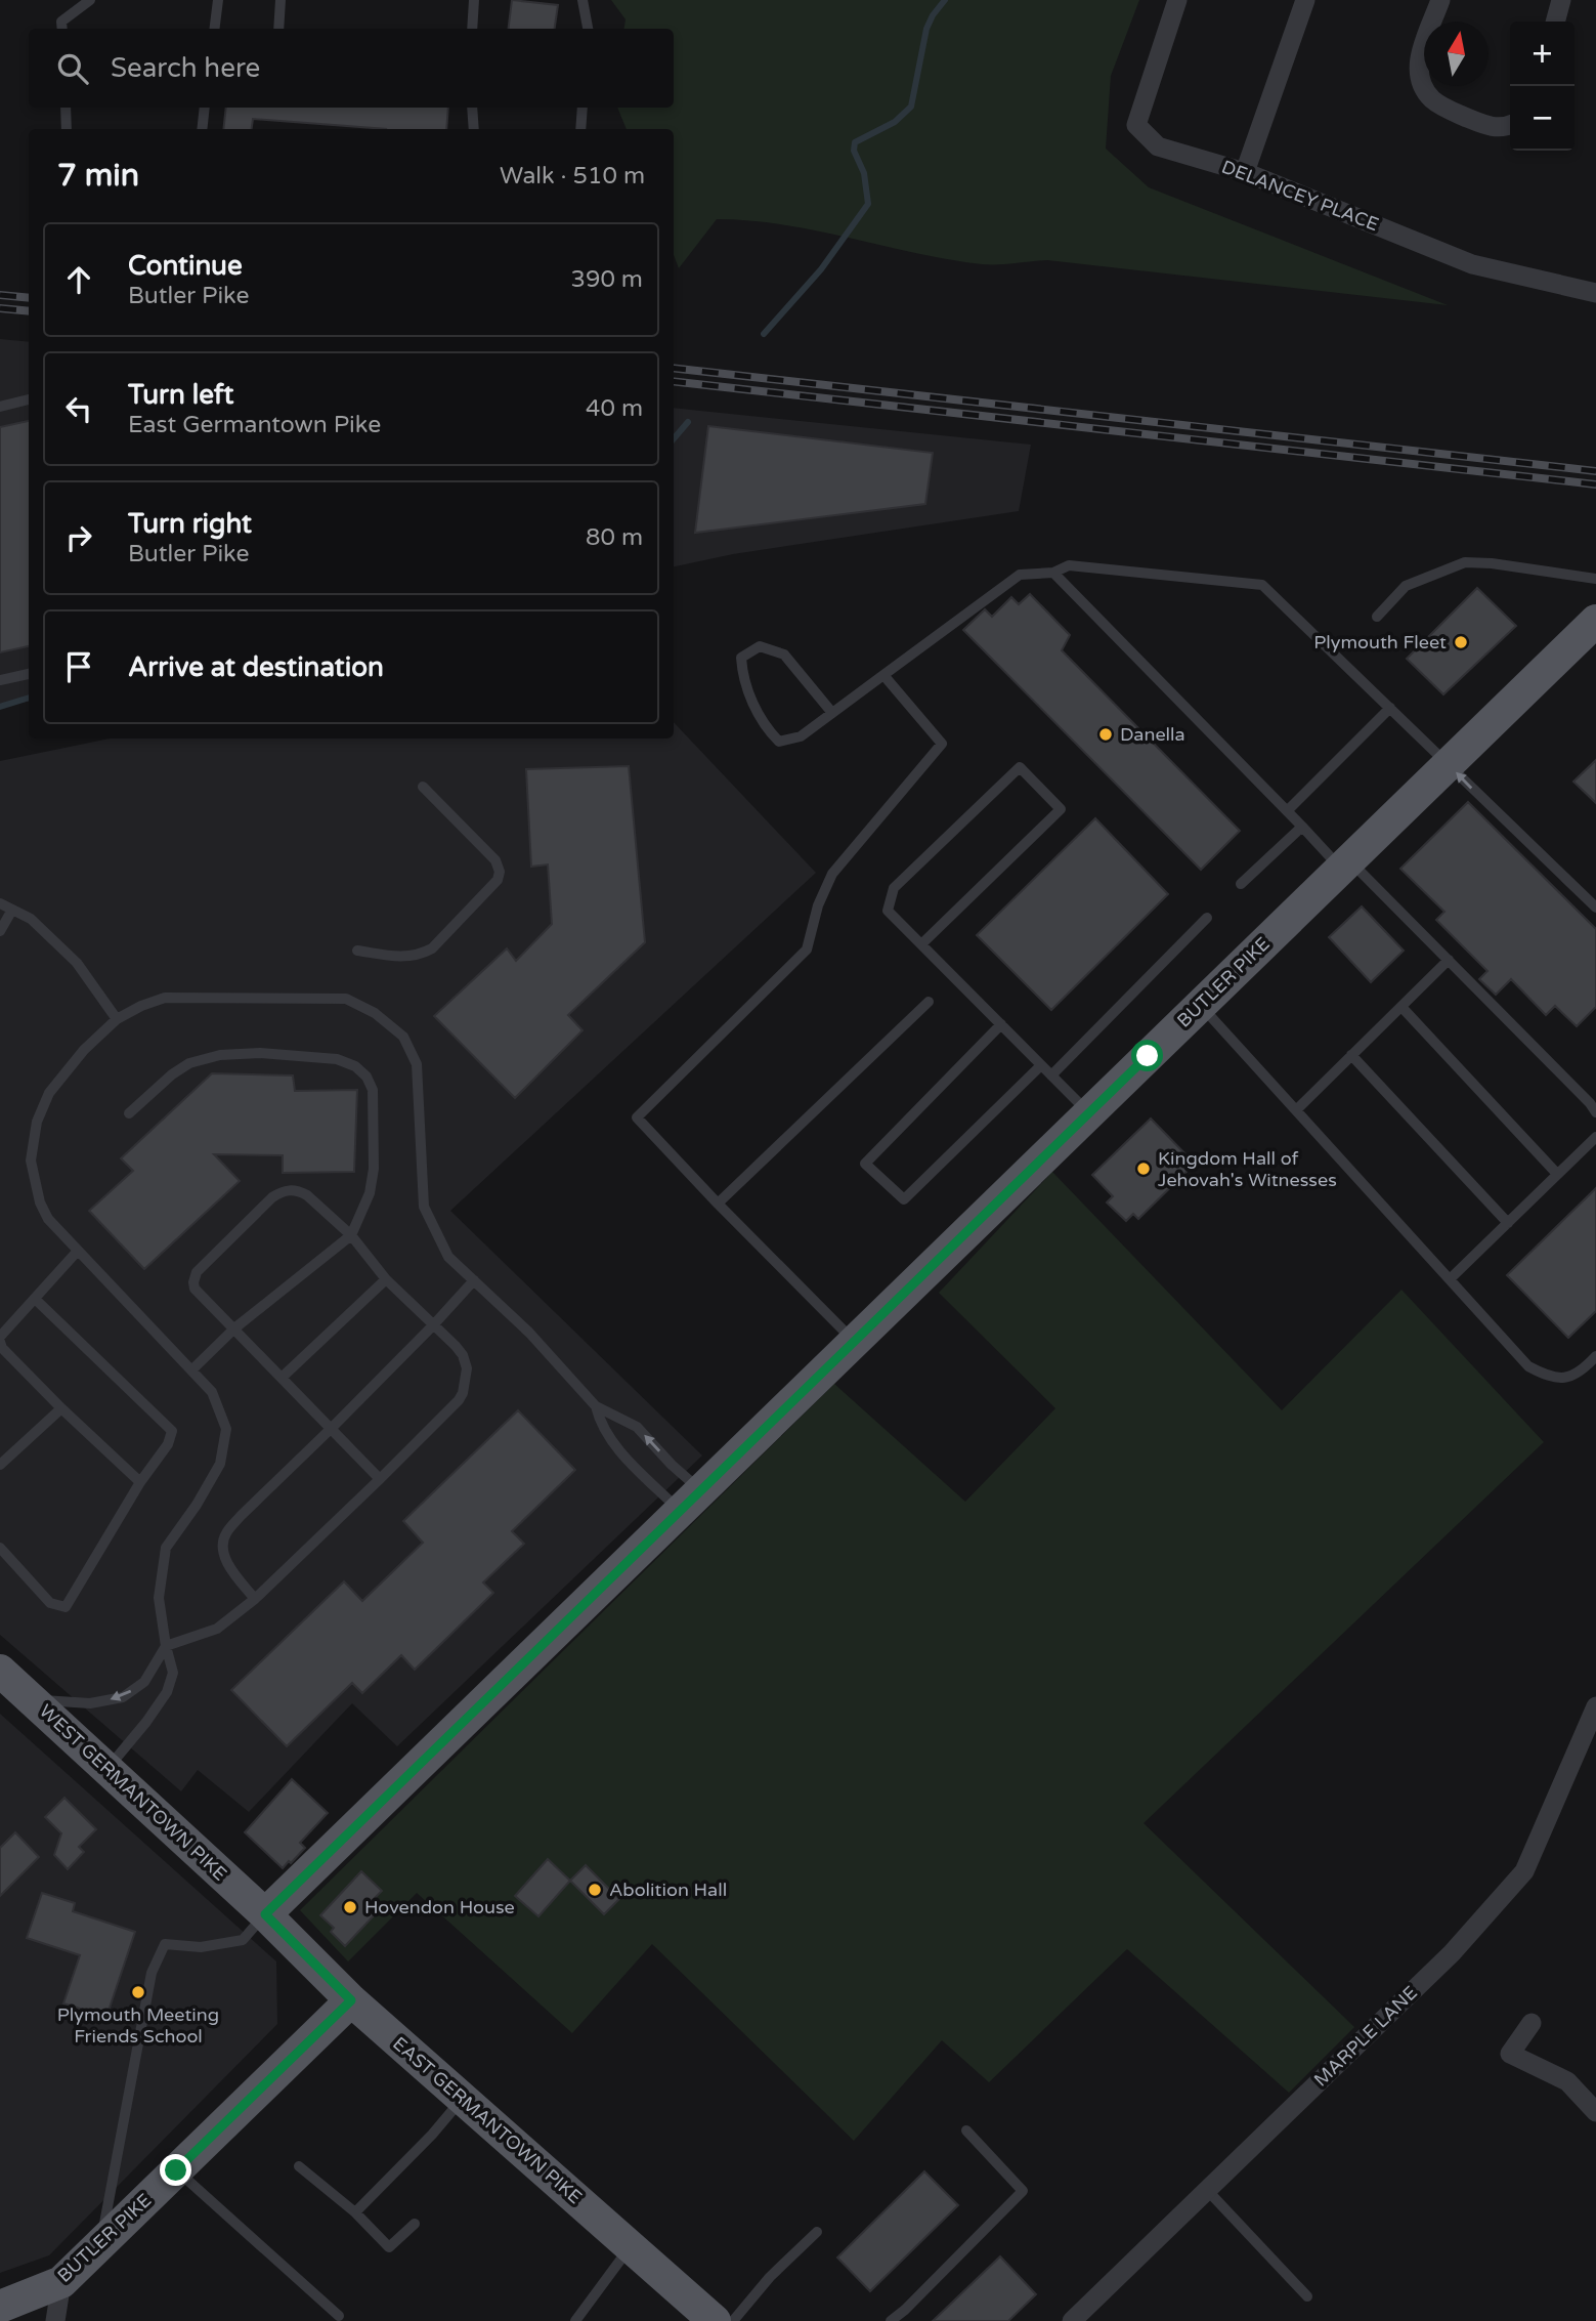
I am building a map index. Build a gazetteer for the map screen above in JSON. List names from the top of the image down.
{
  "streets": {
    "main road": ["BUTLER PIKE", "WEST GERMANTOWN PIKE", "EAST GERMANTOWN PIKE"],
    "street": ["DELANCEY PLACE", "MARPLE LANE"]
  },
  "crossings": [
    ["BUTLER PIKE", "WEST GERMANTOWN PIKE"],
    ["BUTLER PIKE", "EAST GERMANTOWN PIKE"],
    ["WEST GERMANTOWN PIKE", "EAST GERMANTOWN PIKE"]
  ],
  "places": [
    "Plymouth Fleet",
    "Danella",
    "Kingdom Hall of Jehovah's Witnesses",
    "Abolition Hall",
    "Hovendon House",
    "Plymouth Meeting Friends School"
  ],
  "north": "top",
  "page": {
    "map_buttons": ["+", "−"],
    "search": "Search here",
    "heading": ["7 min", "Walk · 510 m"],
    "list": [
      ["Continue", "Butler Pike", "390 m"],
      ["Turn left", "East Germantown Pike", "40 m"],
      ["Turn right", "Butler Pike", "80 m"],
      "Arrive at destination"
    ]
  }
}
